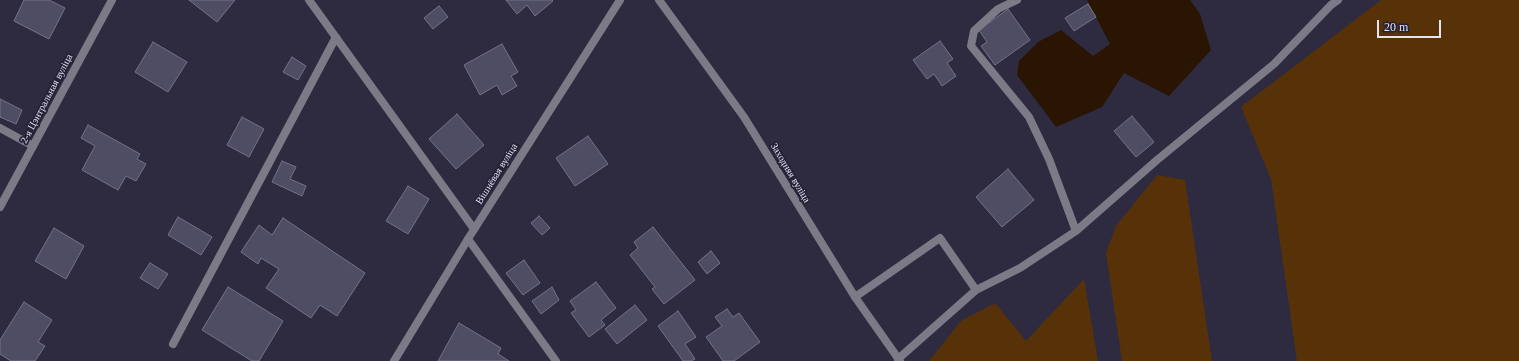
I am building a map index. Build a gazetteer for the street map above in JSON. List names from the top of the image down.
{
  "streets": {
    "street": ["2-я Цэнтральная вуліца", "Заходняя вуліца", "Вішнёвая вуліца"]
  },
  "scale_bar": "20 m"
}
